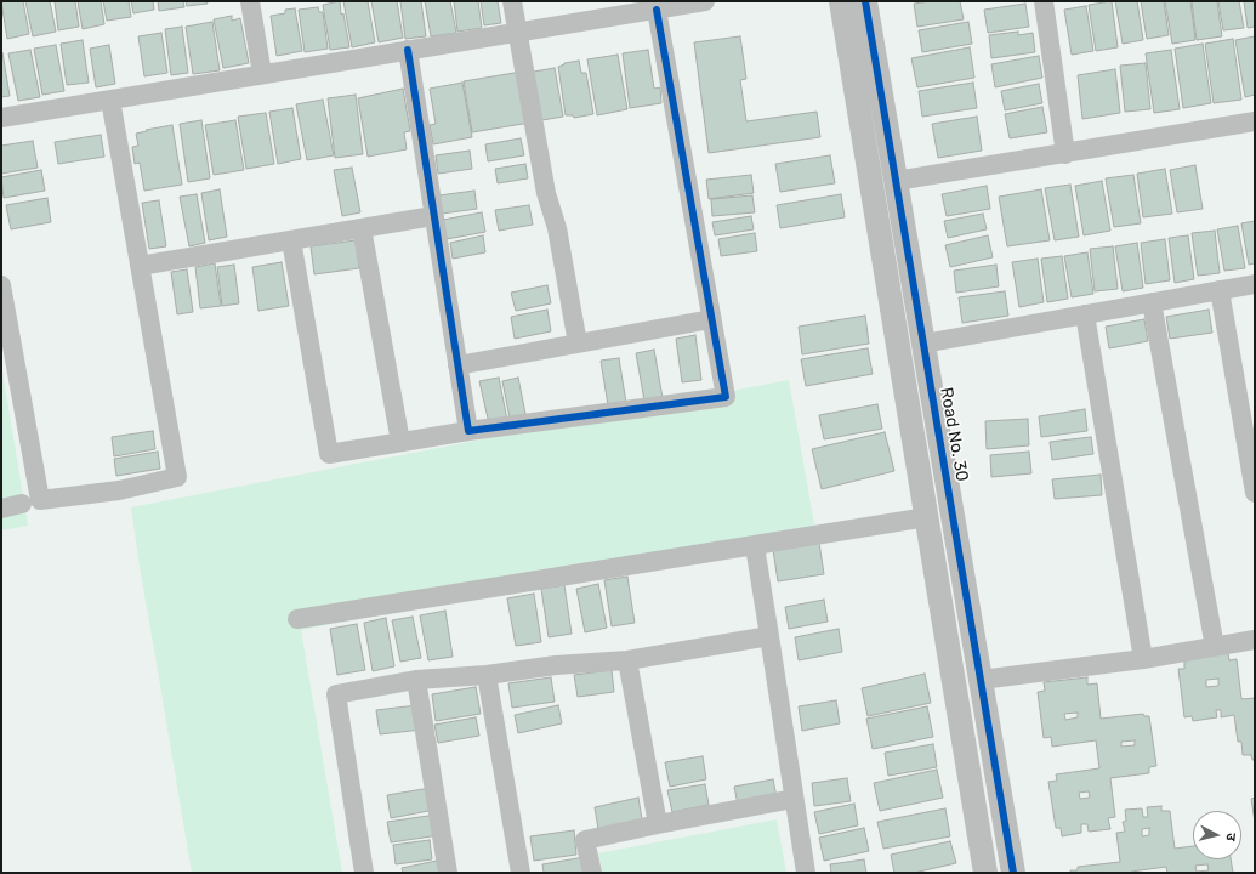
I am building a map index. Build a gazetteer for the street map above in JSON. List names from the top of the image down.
{
  "streets": {
    "street": ["Road No. 30"]
  },
  "north": "right"
}
